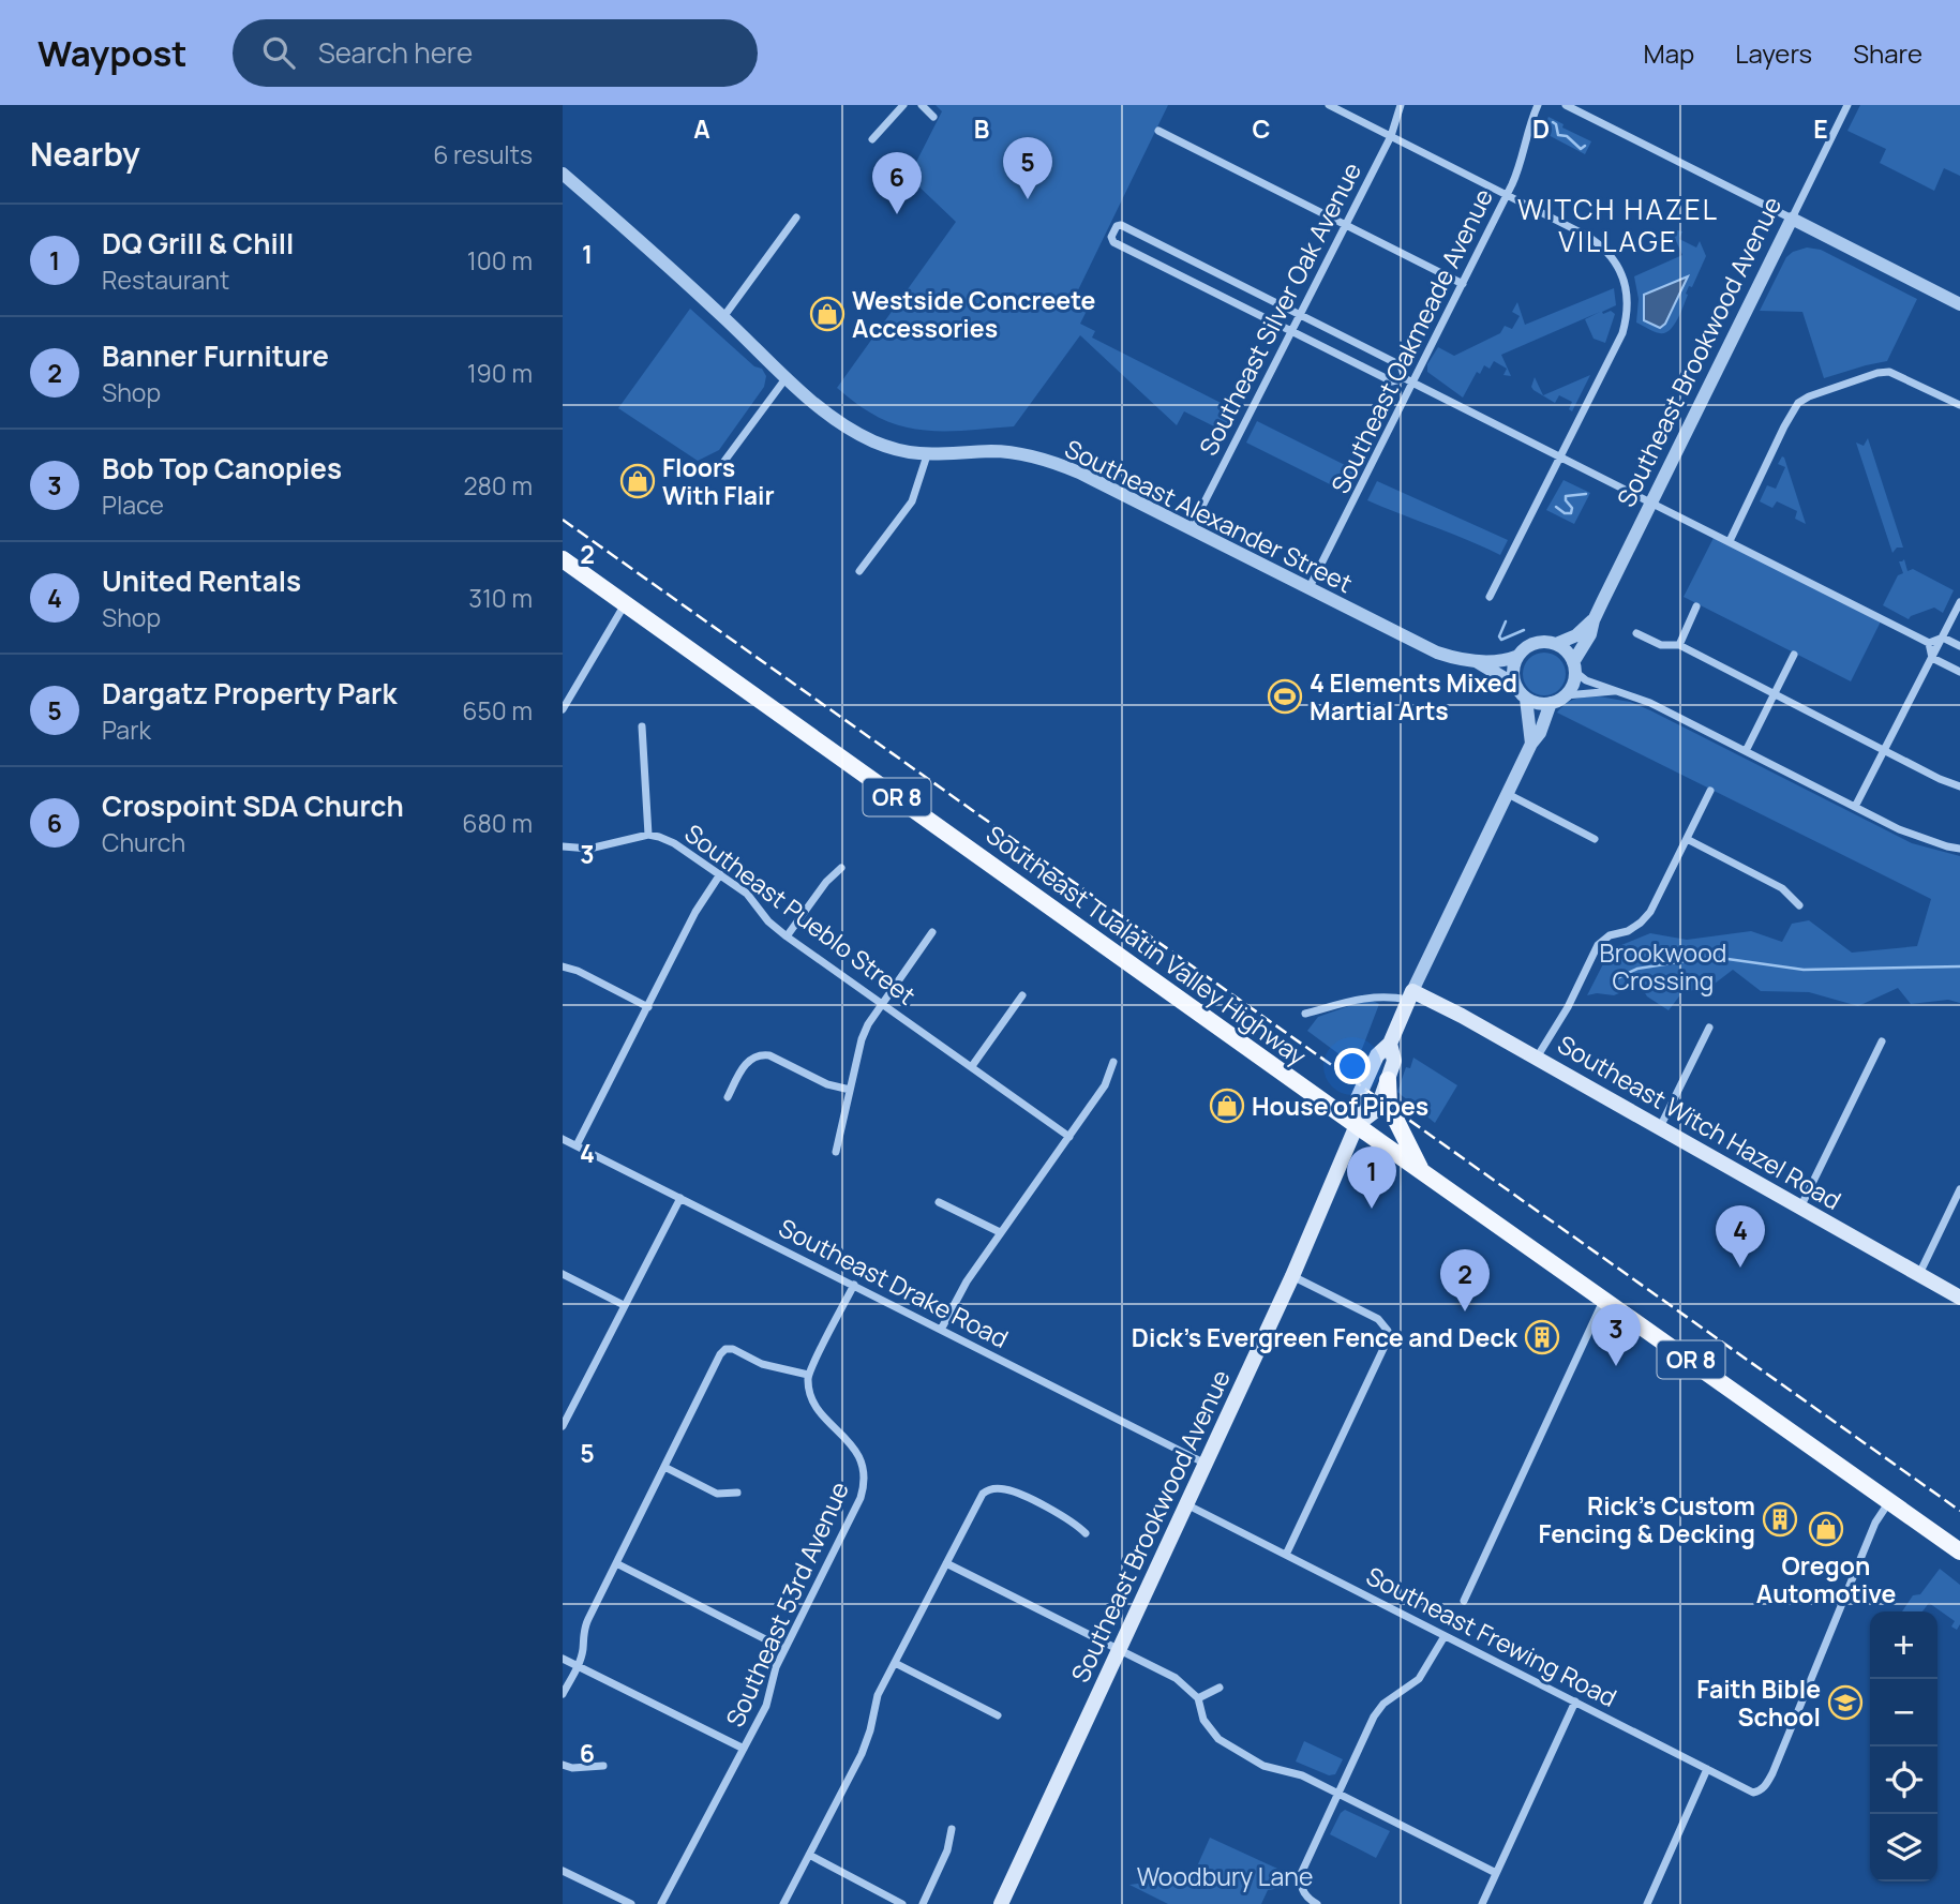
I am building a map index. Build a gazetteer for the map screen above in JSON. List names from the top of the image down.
{
  "streets": {
    "main road": [
      "Southeast Brookwood Avenue",
      "OR 8",
      "Southeast Tualatin Valley Highway",
      "Southeast Witch Hazel Road"
    ],
    "street": [
      "Southeast Silver Oak Avenue",
      "Southeast Oakmeade Avenue",
      "Southeast Alexander Street",
      "Southeast Pueblo Street",
      "Southeast Drake Road",
      "Southeast 53rd Avenue",
      "Southeast Frewing Road"
    ]
  },
  "crossings": [
    ["Southeast Silver Oak Avenue", "Southeast Alexander Street"],
    ["Southeast Oakmeade Avenue", "Southeast Alexander Street"],
    ["Southeast Brookwood Avenue", "Southeast Alexander Street"],
    ["Southeast Brookwood Avenue", "Southeast Tualatin Valley Highway"],
    ["Southeast Brookwood Avenue", "Southeast Witch Hazel Road"],
    ["Southeast Brookwood Avenue", "Southeast Drake Road"],
    ["Southeast Brookwood Avenue", "Southeast Frewing Road"],
    ["Southeast Tualatin Valley Highway", "Southeast Frewing Road"]
  ],
  "districts": ["WITCH HAZEL VILLAGE"],
  "parks": ["Brookwood Crossing", "Woodbury Lane"],
  "places": {
    "shop": [
      "Westside Concreete Accessories",
      "Floors With Flair",
      "House of Pipes",
      "Oregon Automotive"
    ],
    "sports": ["4 Elements Mixed Martial Arts"],
    "building": ["Dick's Evergreen Fence and Deck", "Rick's Custom Fencing & Decking"],
    "school or university": ["Faith Bible School"]
  },
  "page": {
    "header": "Waypost",
    "search": "Search here",
    "nav": ["Map", "Layers", "Share"],
    "heading": ["Nearby", "6 results"],
    "pins": [
      "5",
      "6",
      "1",
      "4",
      "2",
      "3"
    ],
    "list": [
      {
        "mark": "1",
        "name": "DQ Grill & Chill",
        "note": "Restaurant",
        "value": "100 m"
      },
      {
        "mark": "2",
        "name": "Banner Furniture",
        "note": "Shop",
        "value": "190 m"
      },
      {
        "mark": "3",
        "name": "Bob Top Canopies",
        "note": "Place",
        "value": "280 m"
      },
      {
        "mark": "4",
        "name": "United Rentals",
        "note": "Shop",
        "value": "310 m"
      },
      {
        "mark": "5",
        "name": "Dargatz Property Park",
        "note": "Park",
        "value": "650 m"
      },
      {
        "mark": "6",
        "name": "Crospoint SDA Church",
        "note": "Church",
        "value": "680 m"
      }
    ],
    "map_buttons": ["+", "−"]
  },
  "grid": {
    "columns": [
      "A",
      "B",
      "C",
      "D",
      "E"
    ],
    "rows": [
      "1",
      "2",
      "3",
      "4",
      "5",
      "6"
    ]
  }
}
